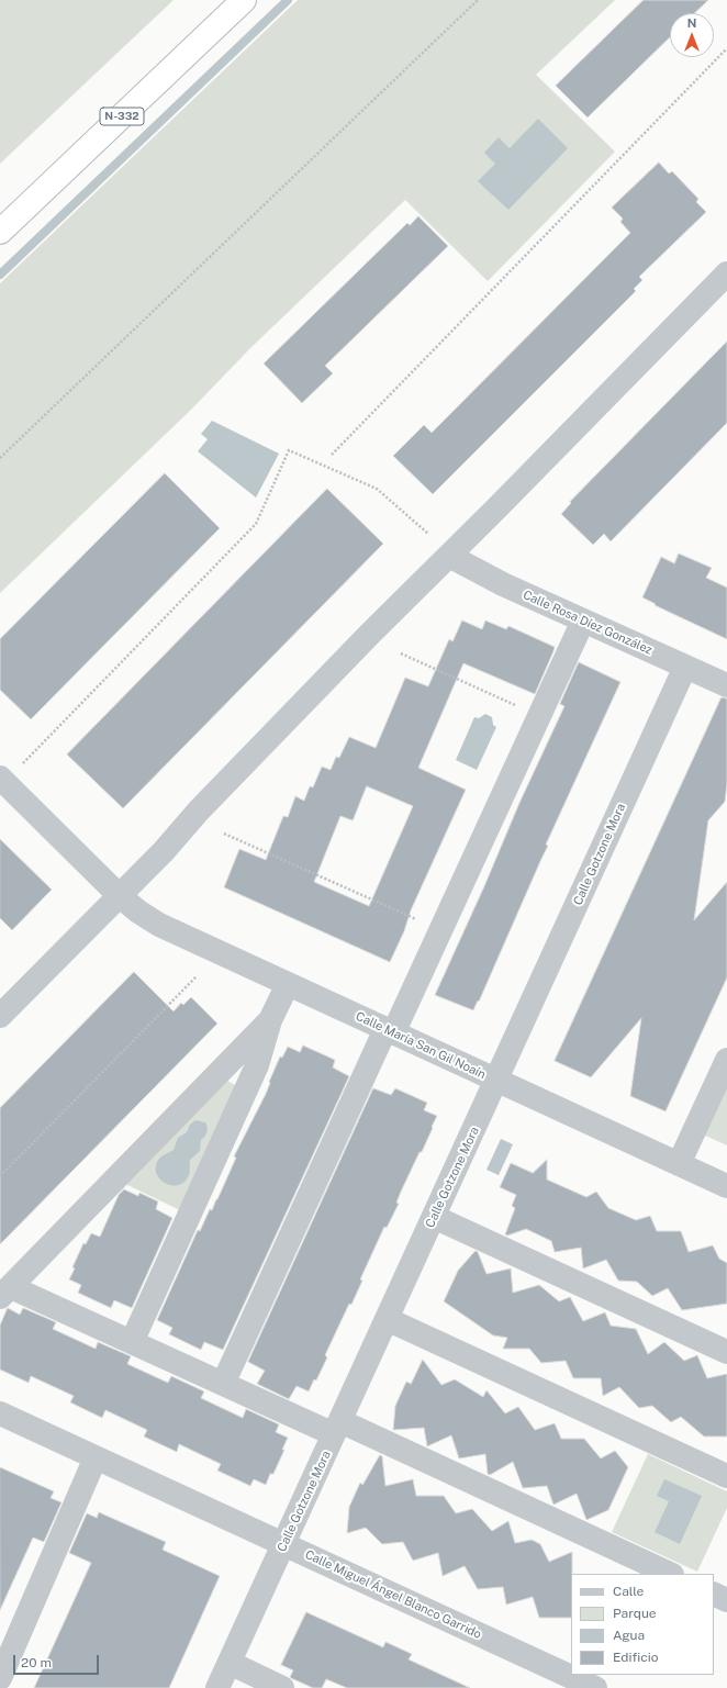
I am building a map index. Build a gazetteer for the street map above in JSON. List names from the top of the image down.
{
  "streets": {
    "highway": ["N-332"],
    "street": [
      "Calle Rosa Díez González",
      "Calle Gotzone Mora",
      "Calle María San Gil Noaín",
      "Calle Miguel Ángel Blanco Garrido"
    ]
  },
  "crossings": [
    ["Calle Rosa Díez González", "Calle Gotzone Mora"],
    ["Calle Gotzone Mora", "Calle María San Gil Noaín"],
    ["Calle Gotzone Mora", "Calle Miguel Ángel Blanco Garrido"]
  ],
  "legend": [
    "Calle",
    "Parque",
    "Agua",
    "Edificio"
  ],
  "scale_bar": "20 m",
  "north": "top"
}
